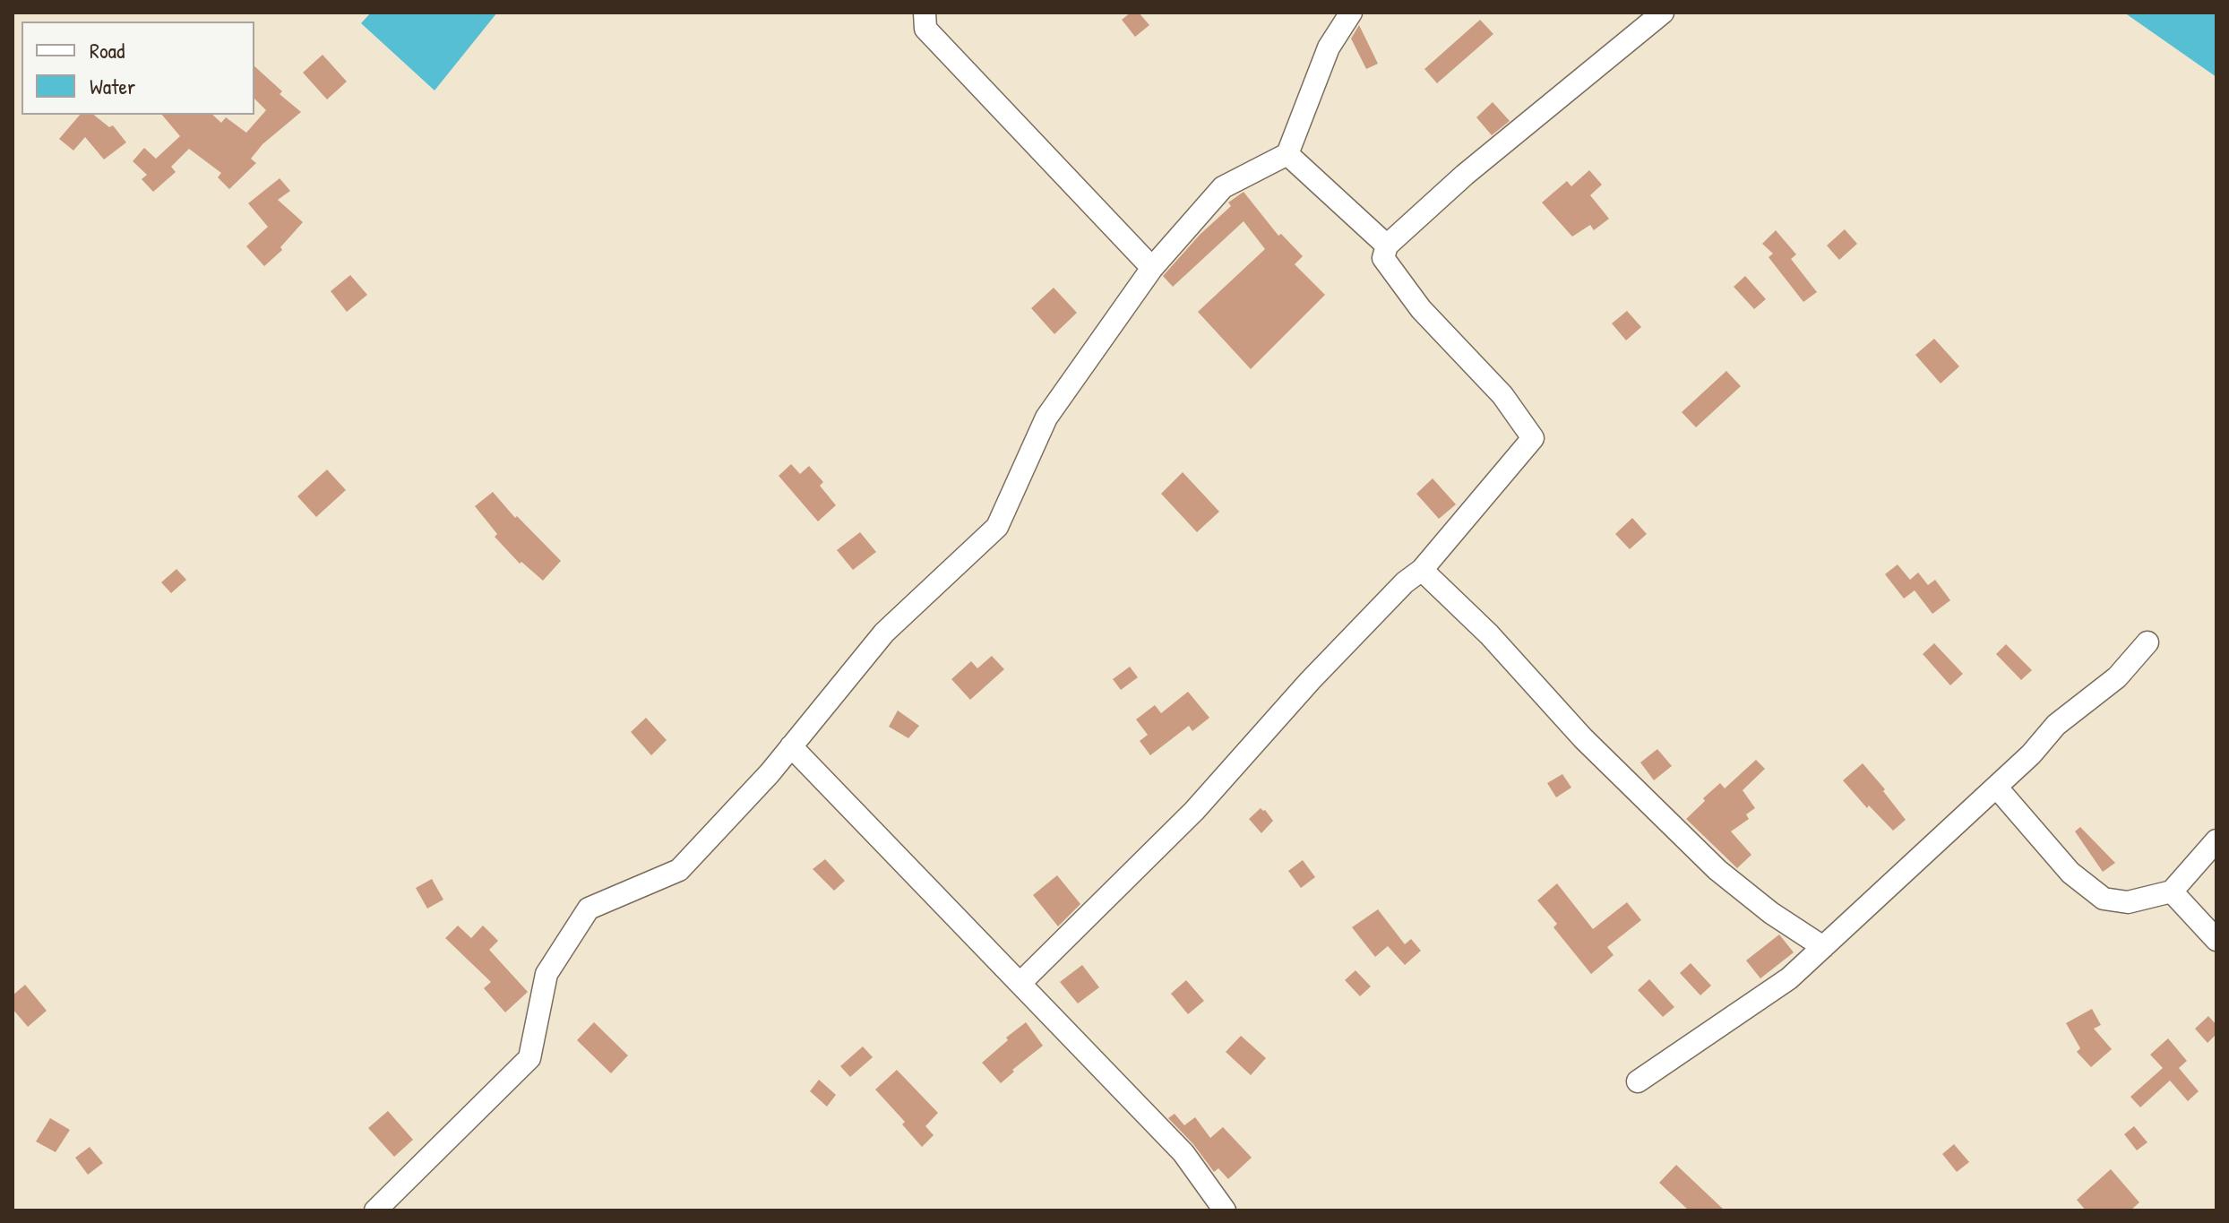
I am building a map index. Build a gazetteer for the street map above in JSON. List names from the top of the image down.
{
  "legend": ["Road", "Water"]
}
